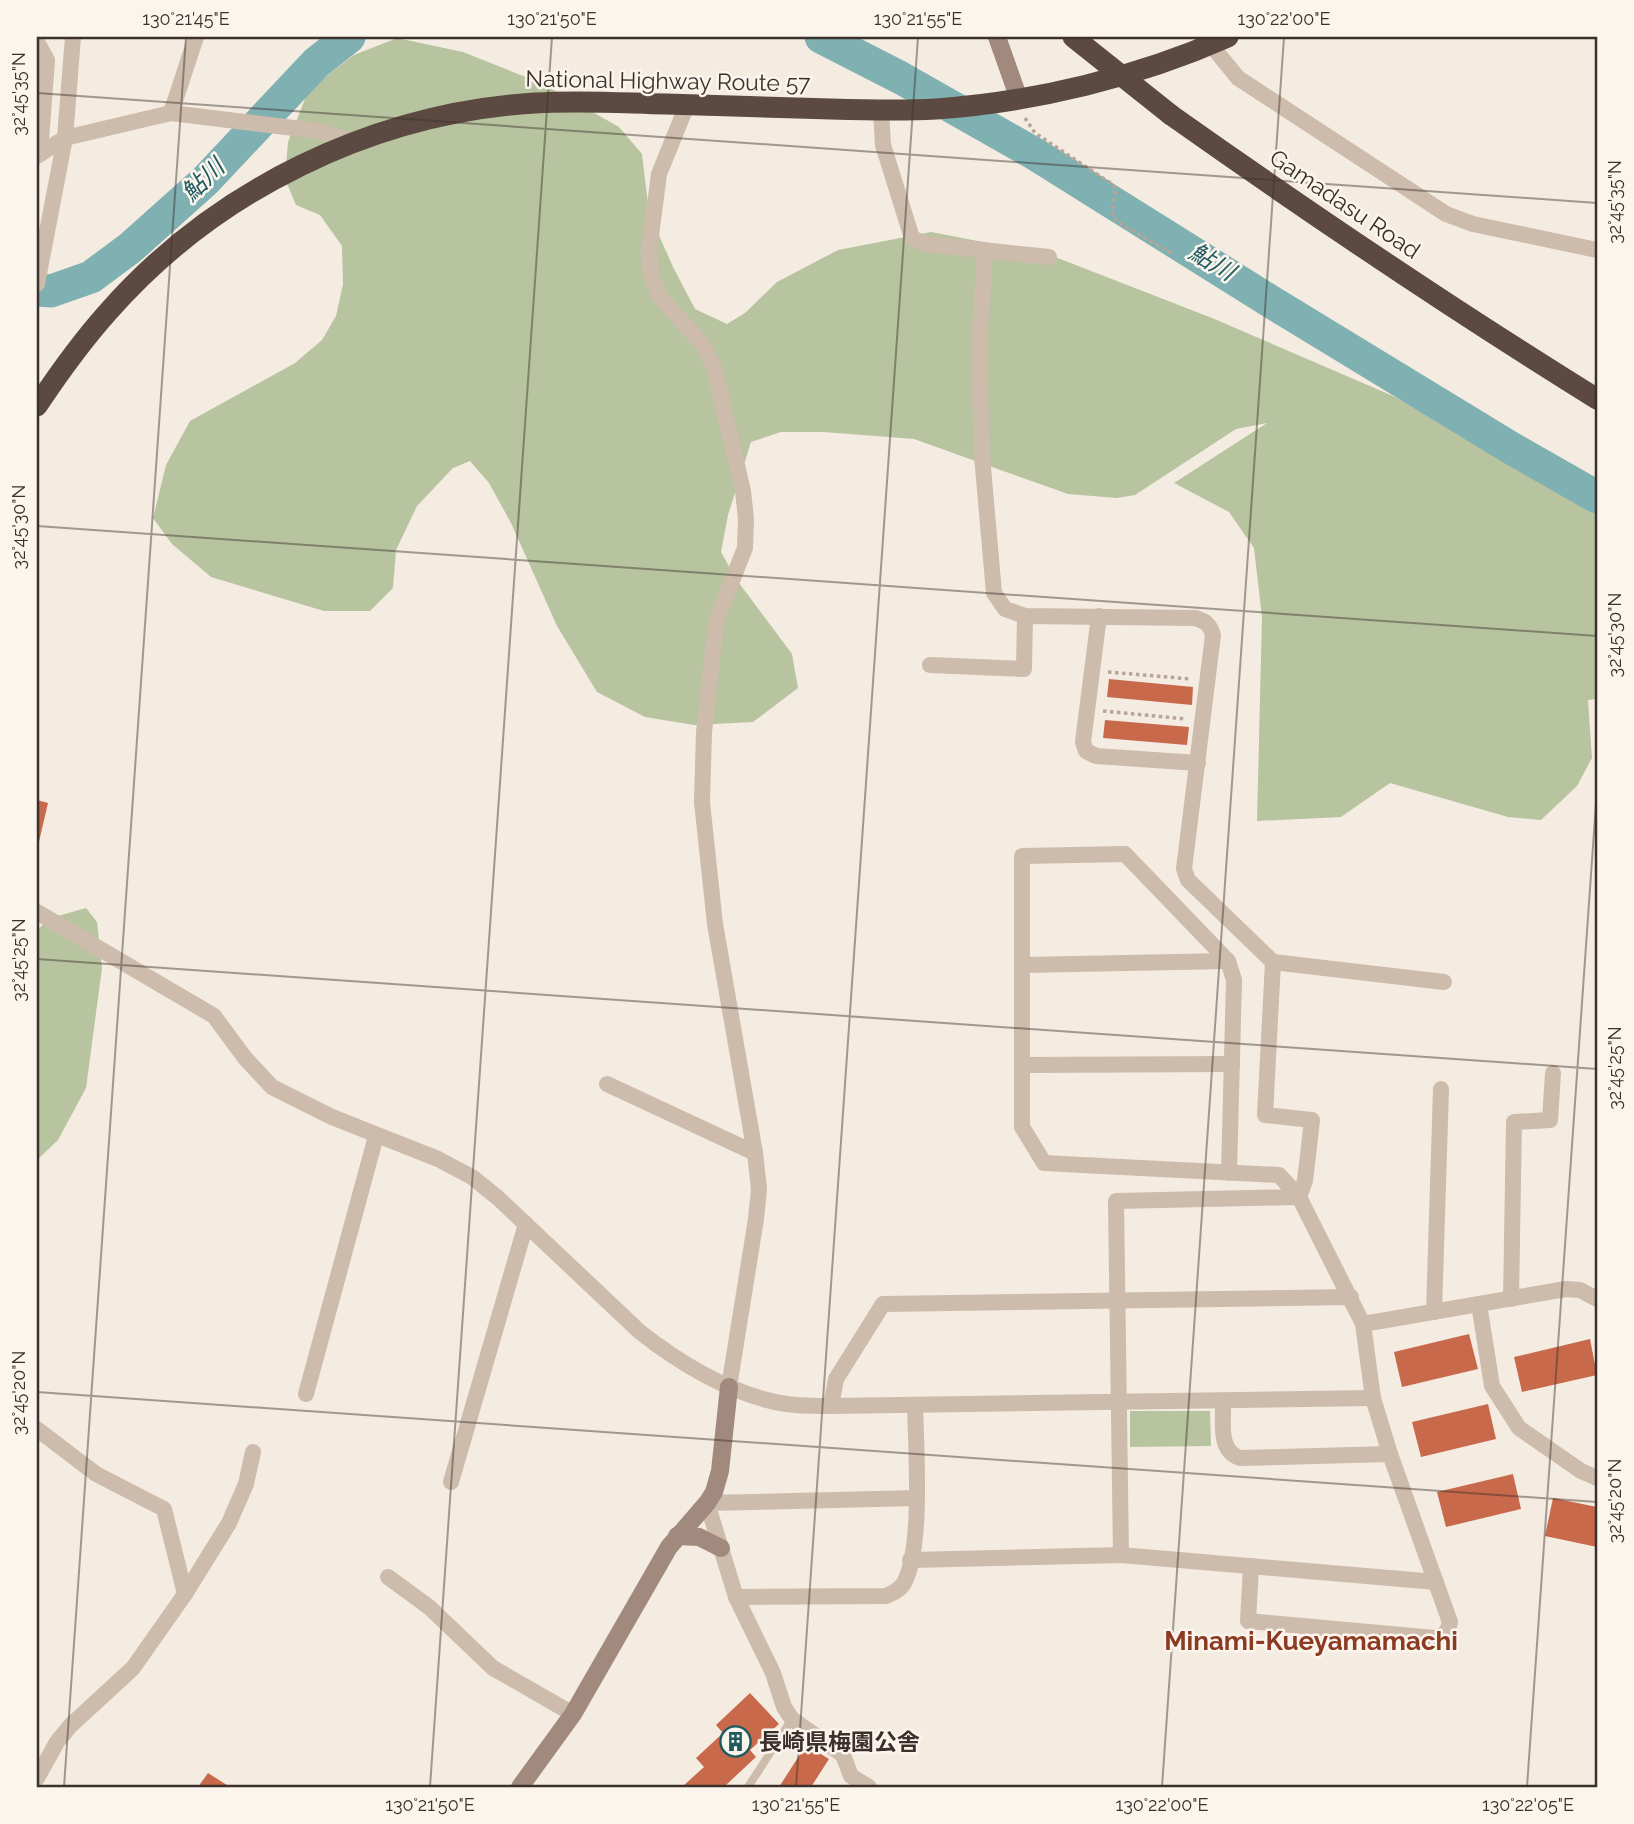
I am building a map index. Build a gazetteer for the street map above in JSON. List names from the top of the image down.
{
  "streets": {
    "highway": ["National Highway Route 57", "Gamadasu Road"]
  },
  "districts": ["Minami-Kueyamamachi"],
  "water": ["鮎川"],
  "places": {
    "building": ["長崎県梅園公舎"]
  },
  "coordinates": [
    "130°21'45\"E",
    "130°21'50\"E",
    "130°21'55\"E",
    "130°22'00\"E",
    "32°45'35\"N",
    "32°45'30\"N",
    "32°45'25\"N",
    "32°45'20\"N",
    "130°22'05\"E"
  ]
}
